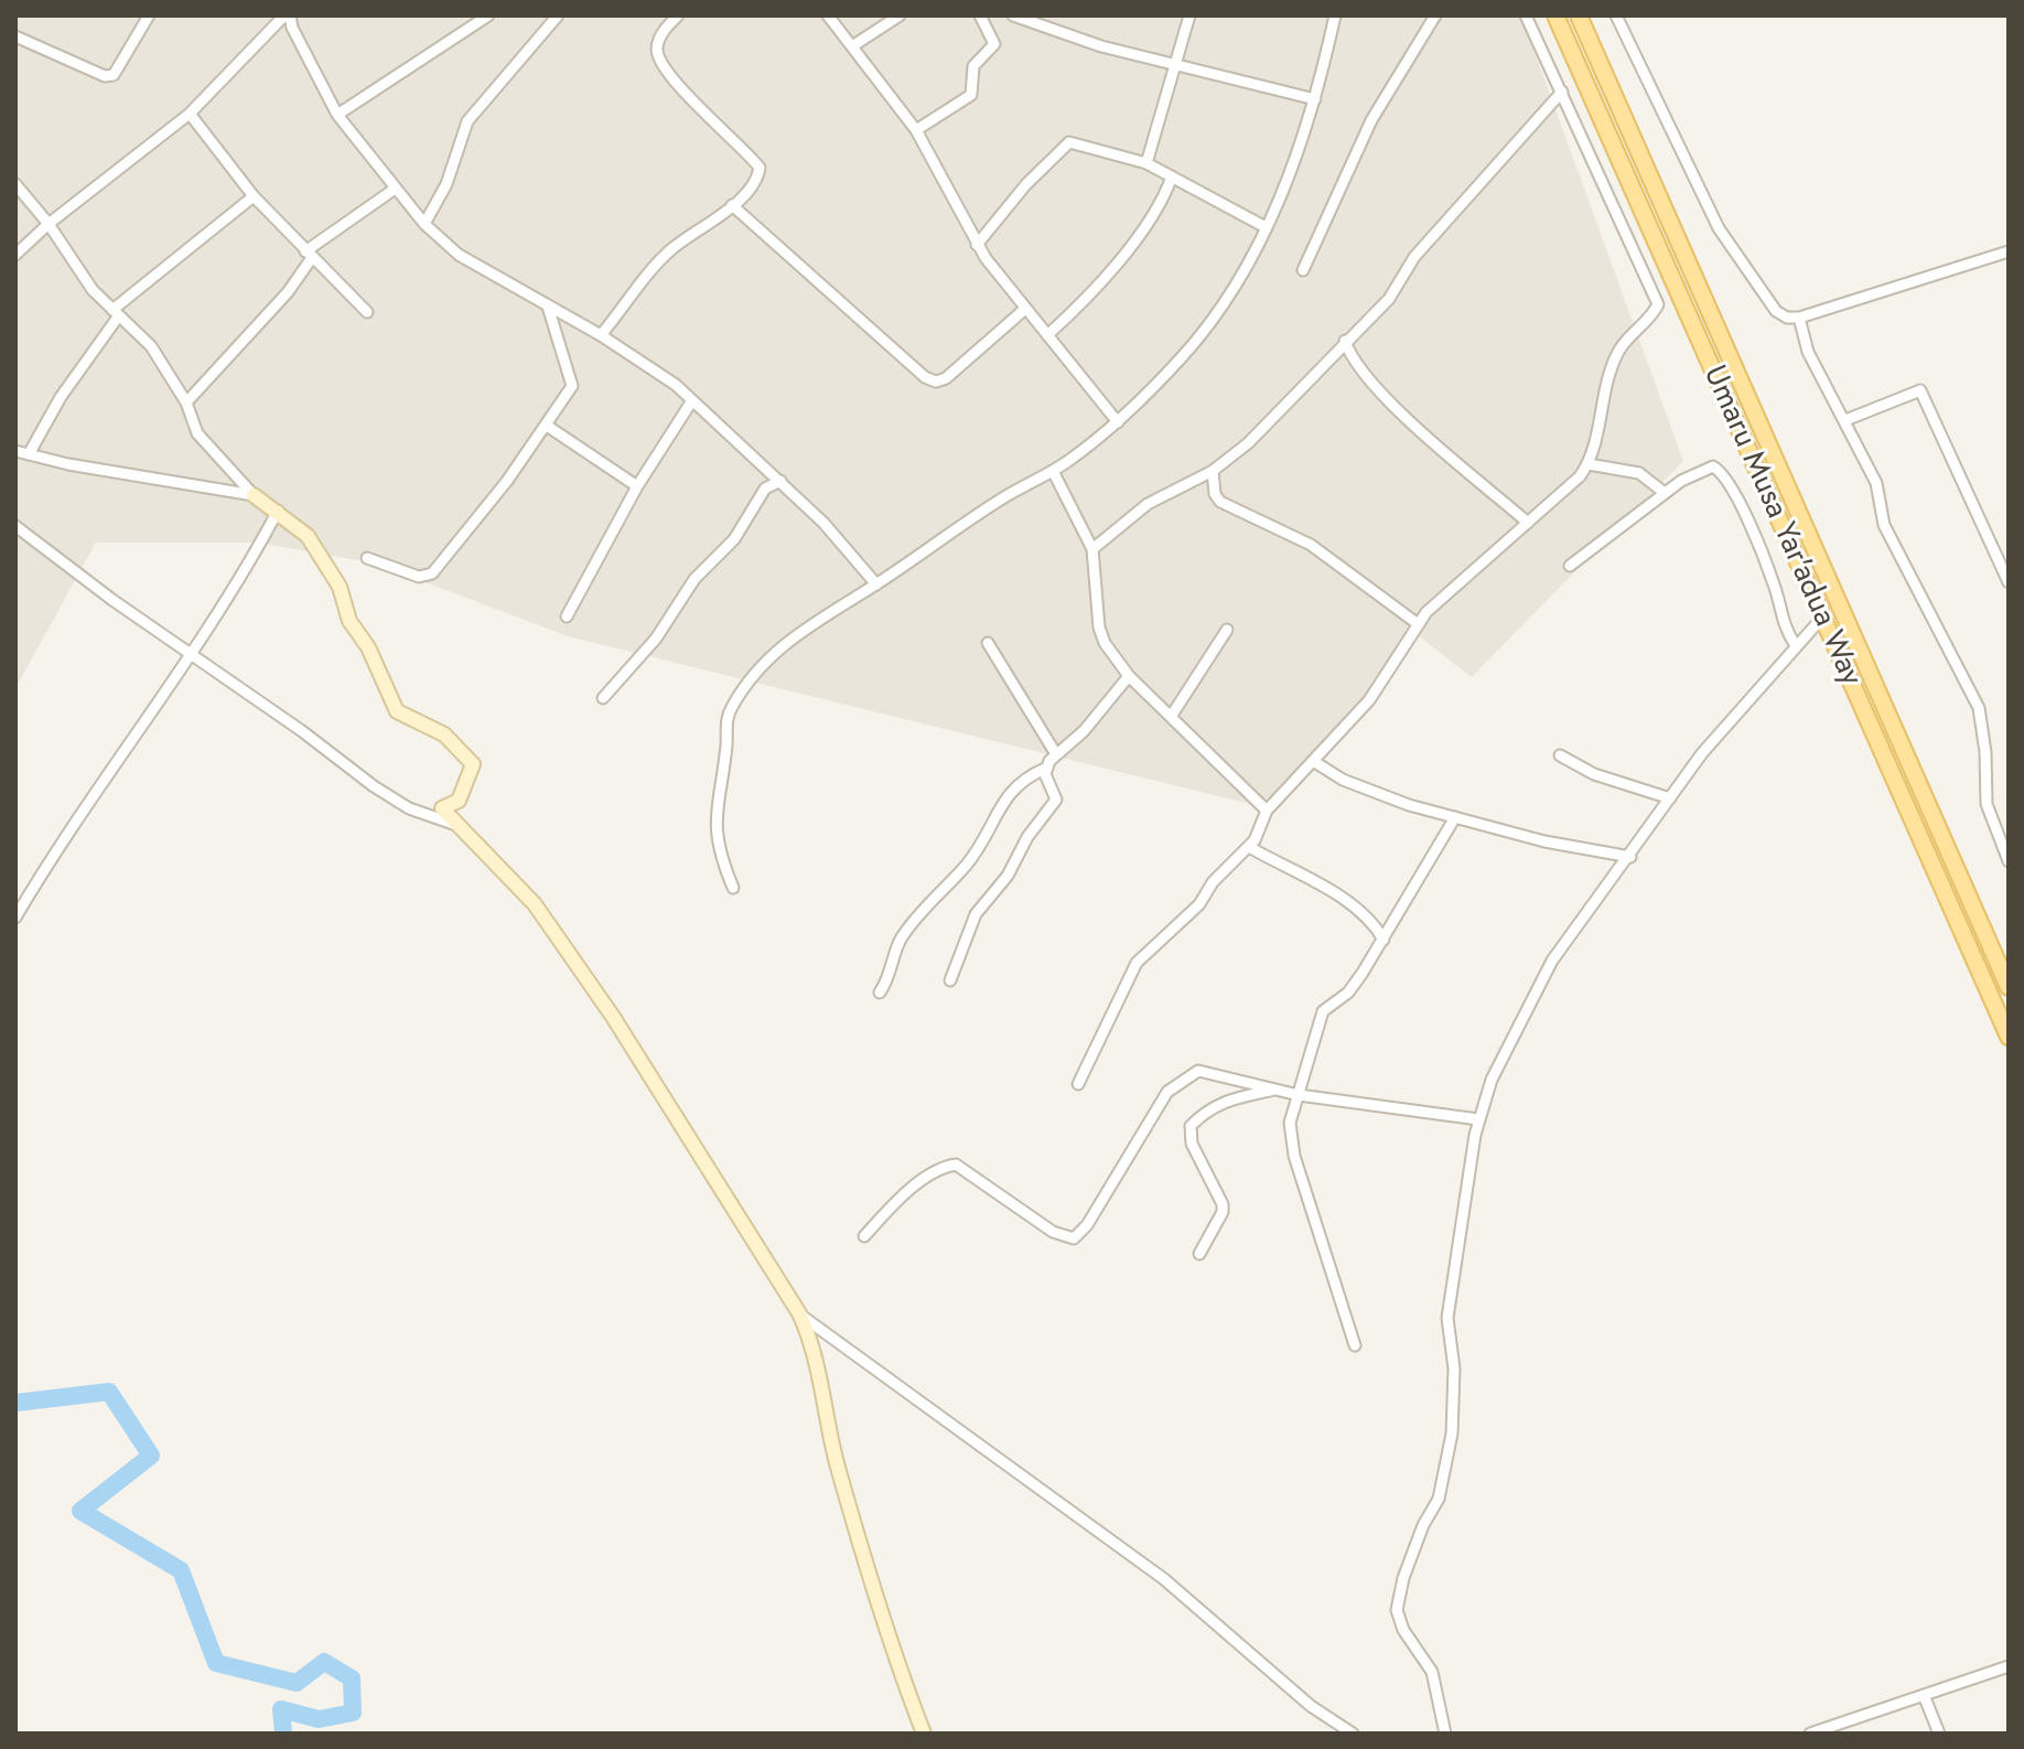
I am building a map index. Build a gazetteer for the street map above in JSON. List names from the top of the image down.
{
  "streets": {
    "main road": ["Umaru Musa Yar'adua Way"]
  }
}
